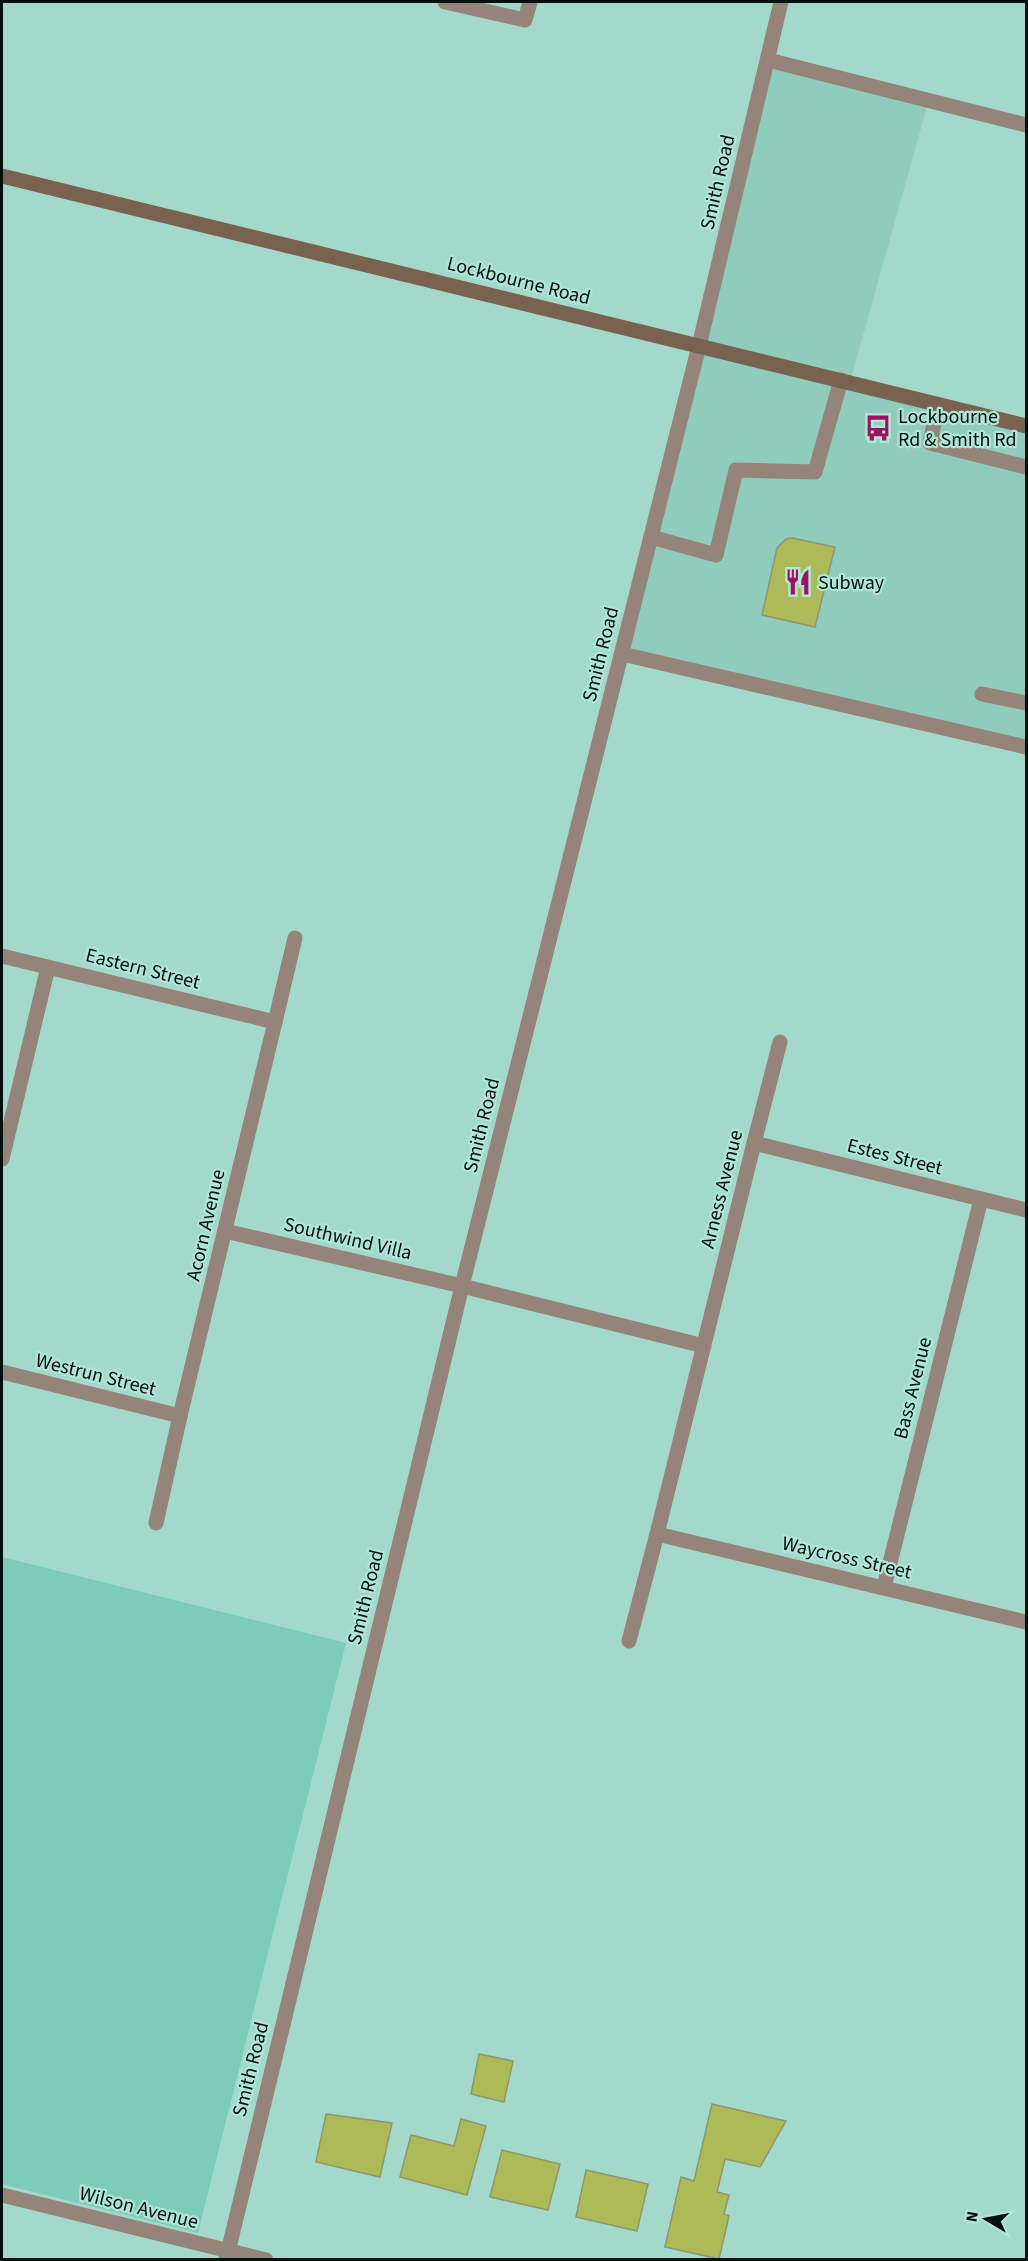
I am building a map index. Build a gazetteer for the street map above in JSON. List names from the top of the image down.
{
  "streets": {
    "main road": ["Lockbourne Road"],
    "street": [
      "Smith Road",
      "Eastern Street",
      "Estes Street",
      "Arness Avenue",
      "Acorn Avenue",
      "Southwind Villa",
      "Westrun Street",
      "Bass Avenue",
      "Waycross Street",
      "Wilson Avenue"
    ]
  },
  "crossings": [
    ["Smith Road", "Lockbourne Road"],
    ["Smith Road", "Southwind Villa"],
    ["Smith Road", "Wilson Avenue"],
    ["Eastern Street", "Acorn Avenue"],
    ["Estes Street", "Arness Avenue"],
    ["Estes Street", "Bass Avenue"],
    ["Arness Avenue", "Waycross Street"],
    ["Acorn Avenue", "Southwind Villa"],
    ["Acorn Avenue", "Westrun Street"],
    ["Bass Avenue", "Waycross Street"]
  ],
  "places": {
    "bus stop": ["Lockbourne Rd & Smith Rd"],
    "restaurant": ["Subway"]
  },
  "north": "left"
}
